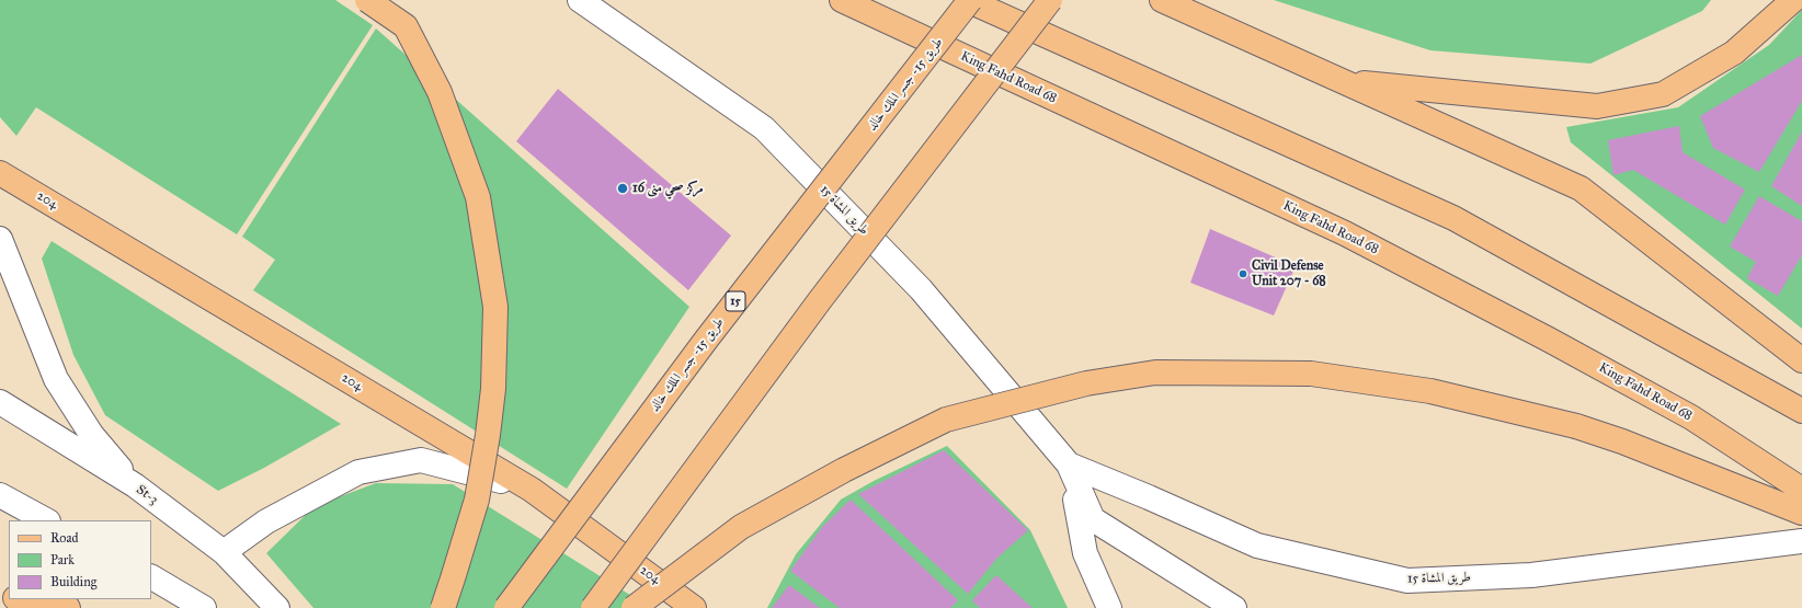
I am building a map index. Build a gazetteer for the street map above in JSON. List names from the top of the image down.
{
  "streets": {
    "main road": [
      "King Fahd Road 68",
      "طريق 15- جسر الملك خالد",
      "204",
      "15"
    ],
    "street": ["طريق المشاة 15", "St-3"]
  },
  "places": ["مركز صحي منى 16", "Civil Defense Unit 207 - 68"],
  "legend": ["Road", "Park", "Building"]
}
